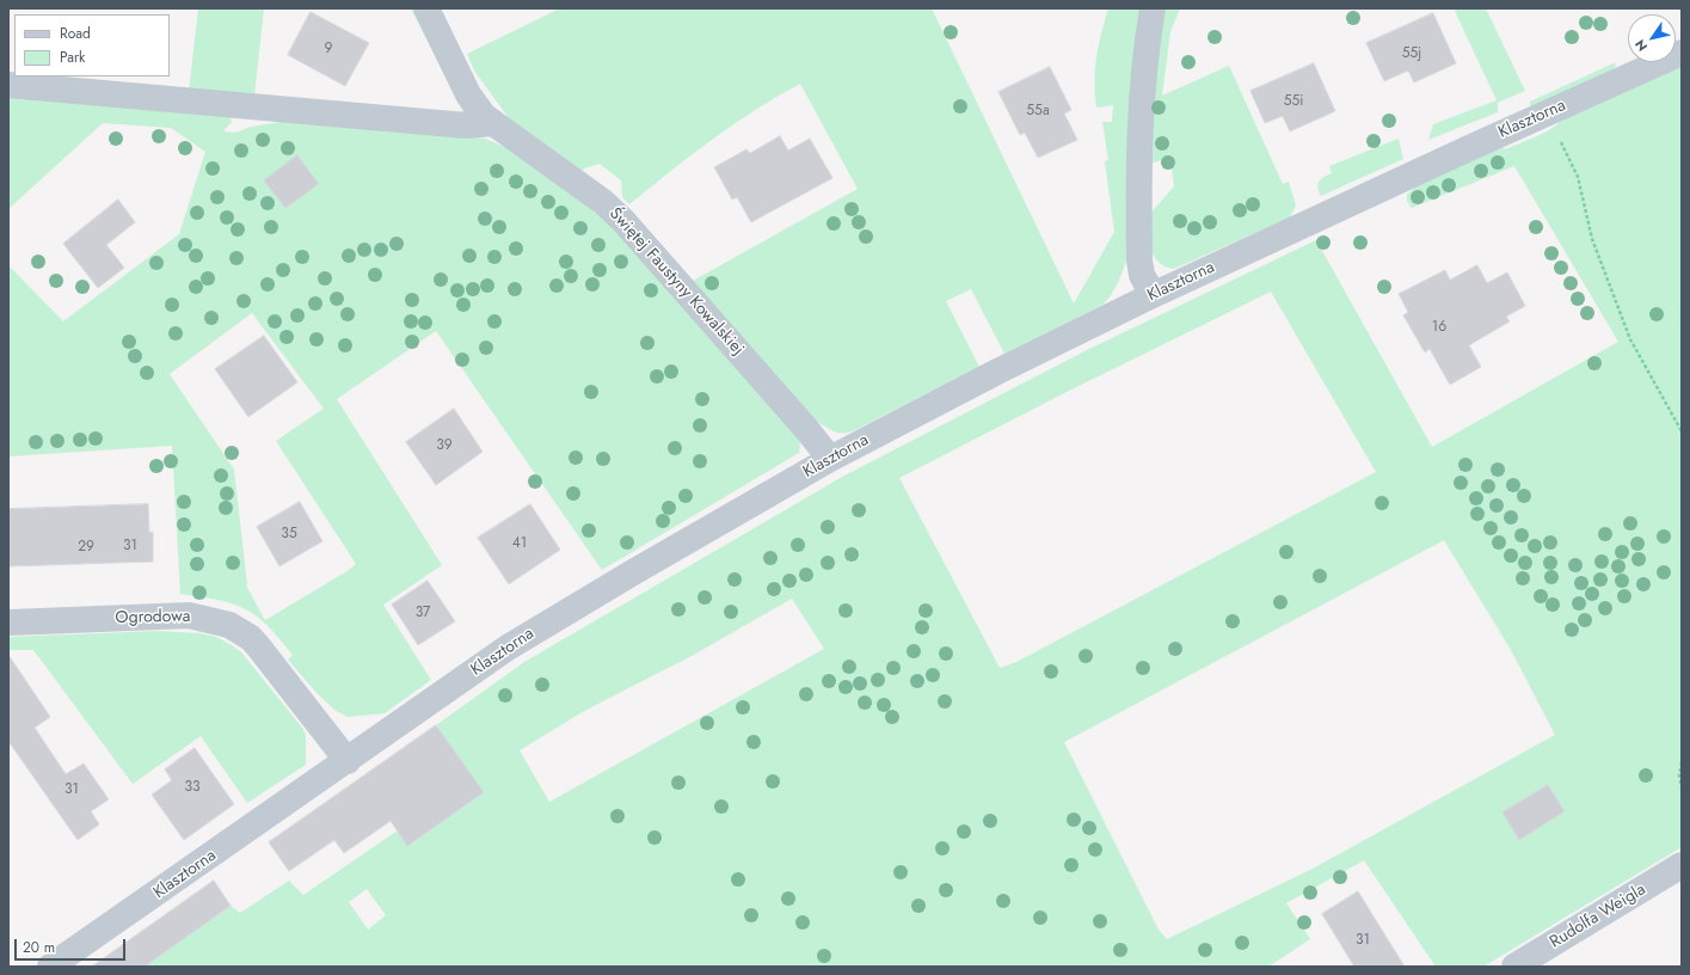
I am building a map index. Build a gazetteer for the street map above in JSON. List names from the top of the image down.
{
  "streets": {
    "street": [
      "Klasztorna",
      "Świętej Faustyny Kowalskiej",
      "Ogrodowa",
      "Rudolfa Weigla"
    ]
  },
  "crossings": [
    ["Klasztorna", "Świętej Faustyny Kowalskiej"],
    ["Klasztorna", "Ogrodowa"]
  ],
  "house_numbers": [
    "9",
    "55j",
    "55i",
    "55a",
    "16",
    "39",
    "35",
    "41",
    "31",
    "29",
    "37",
    "33",
    "31",
    "31"
  ],
  "legend": ["Road", "Park"],
  "scale_bar": "20 m",
  "north": "bottom left"
}
